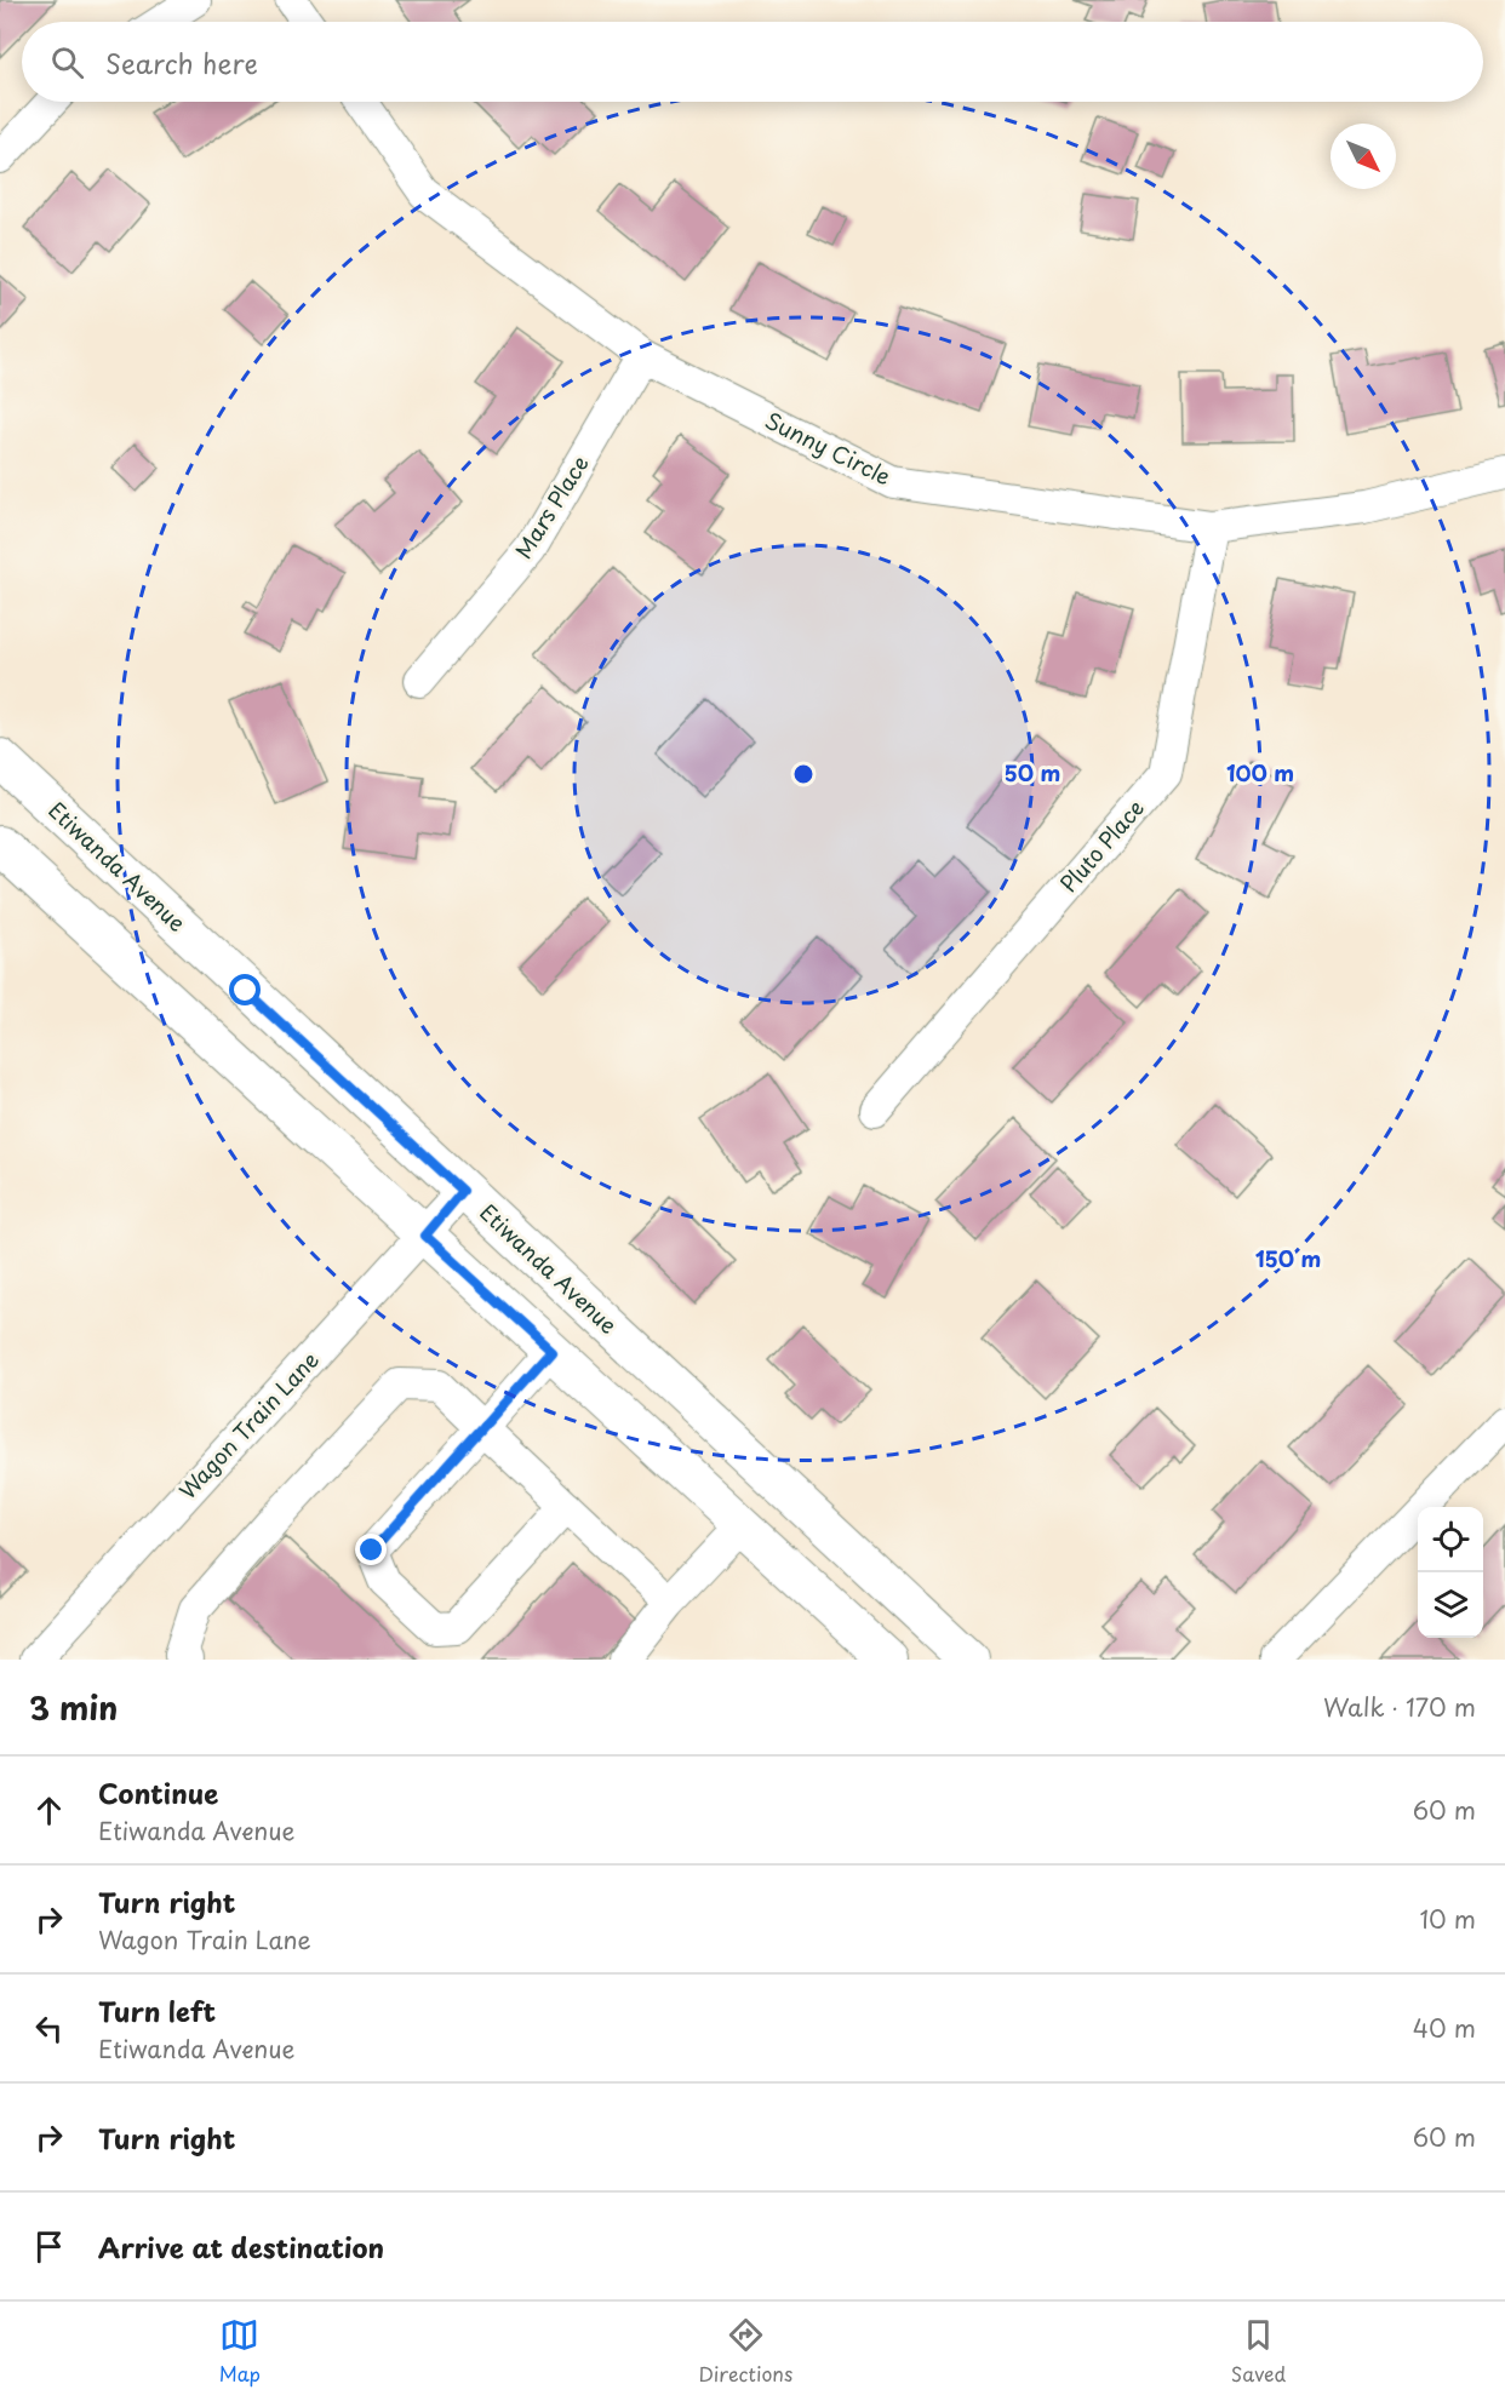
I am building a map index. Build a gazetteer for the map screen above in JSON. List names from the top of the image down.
{
  "streets": {
    "main road": ["Etiwanda Avenue"],
    "street": [
      "Sunny Circle",
      "Mars Place",
      "Pluto Place",
      "Wagon Train Lane"
    ]
  },
  "crossings": [
    ["Sunny Circle", "Mars Place"],
    ["Sunny Circle", "Pluto Place"],
    ["Etiwanda Avenue", "Wagon Train Lane"]
  ],
  "north": "bottom right",
  "page": {
    "search": "Search here",
    "heading": ["3 min", "Walk · 170 m"],
    "list": [
      ["Continue", "Etiwanda Avenue", "60 m"],
      ["Turn right", "Wagon Train Lane", "10 m"],
      ["Turn left", "Etiwanda Avenue", "40 m"],
      ["Turn right", "60 m"],
      "Arrive at destination"
    ],
    "nav": ["Map", "Directions", "Saved"]
  },
  "rings": ["50 m", "100 m", "150 m"]
}
